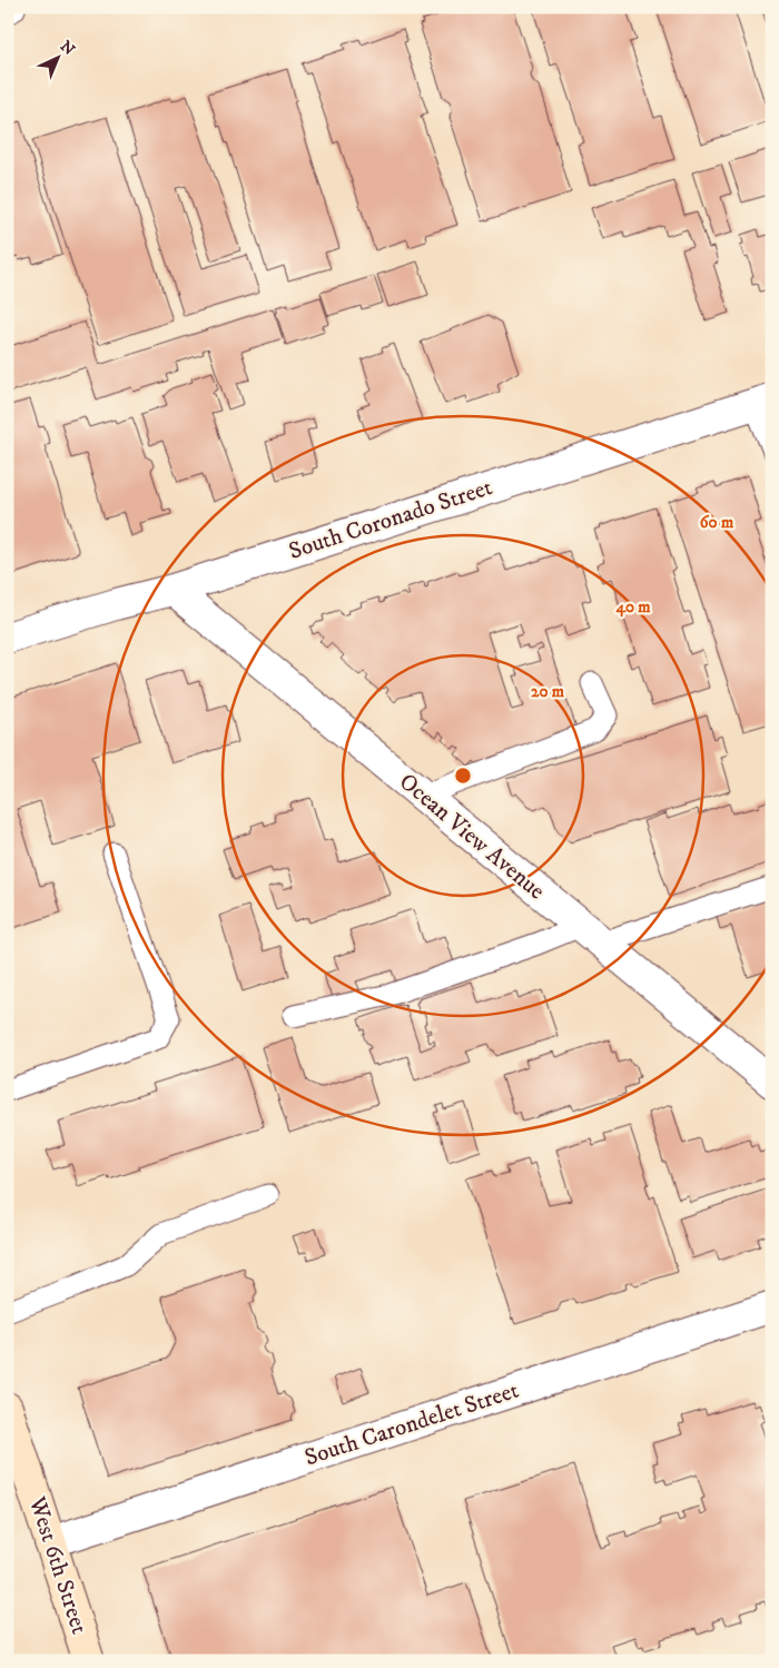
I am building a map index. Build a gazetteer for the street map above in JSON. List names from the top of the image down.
{
  "streets": {
    "main road": ["West 6th Street"],
    "street": ["South Coronado Street", "Ocean View Avenue", "South Carondelet Street"]
  },
  "crossings": [
    ["South Coronado Street", "Ocean View Avenue"],
    ["South Carondelet Street", "West 6th Street"]
  ],
  "north": "top right",
  "rings": ["60 m", "40 m", "20 m"]
}
